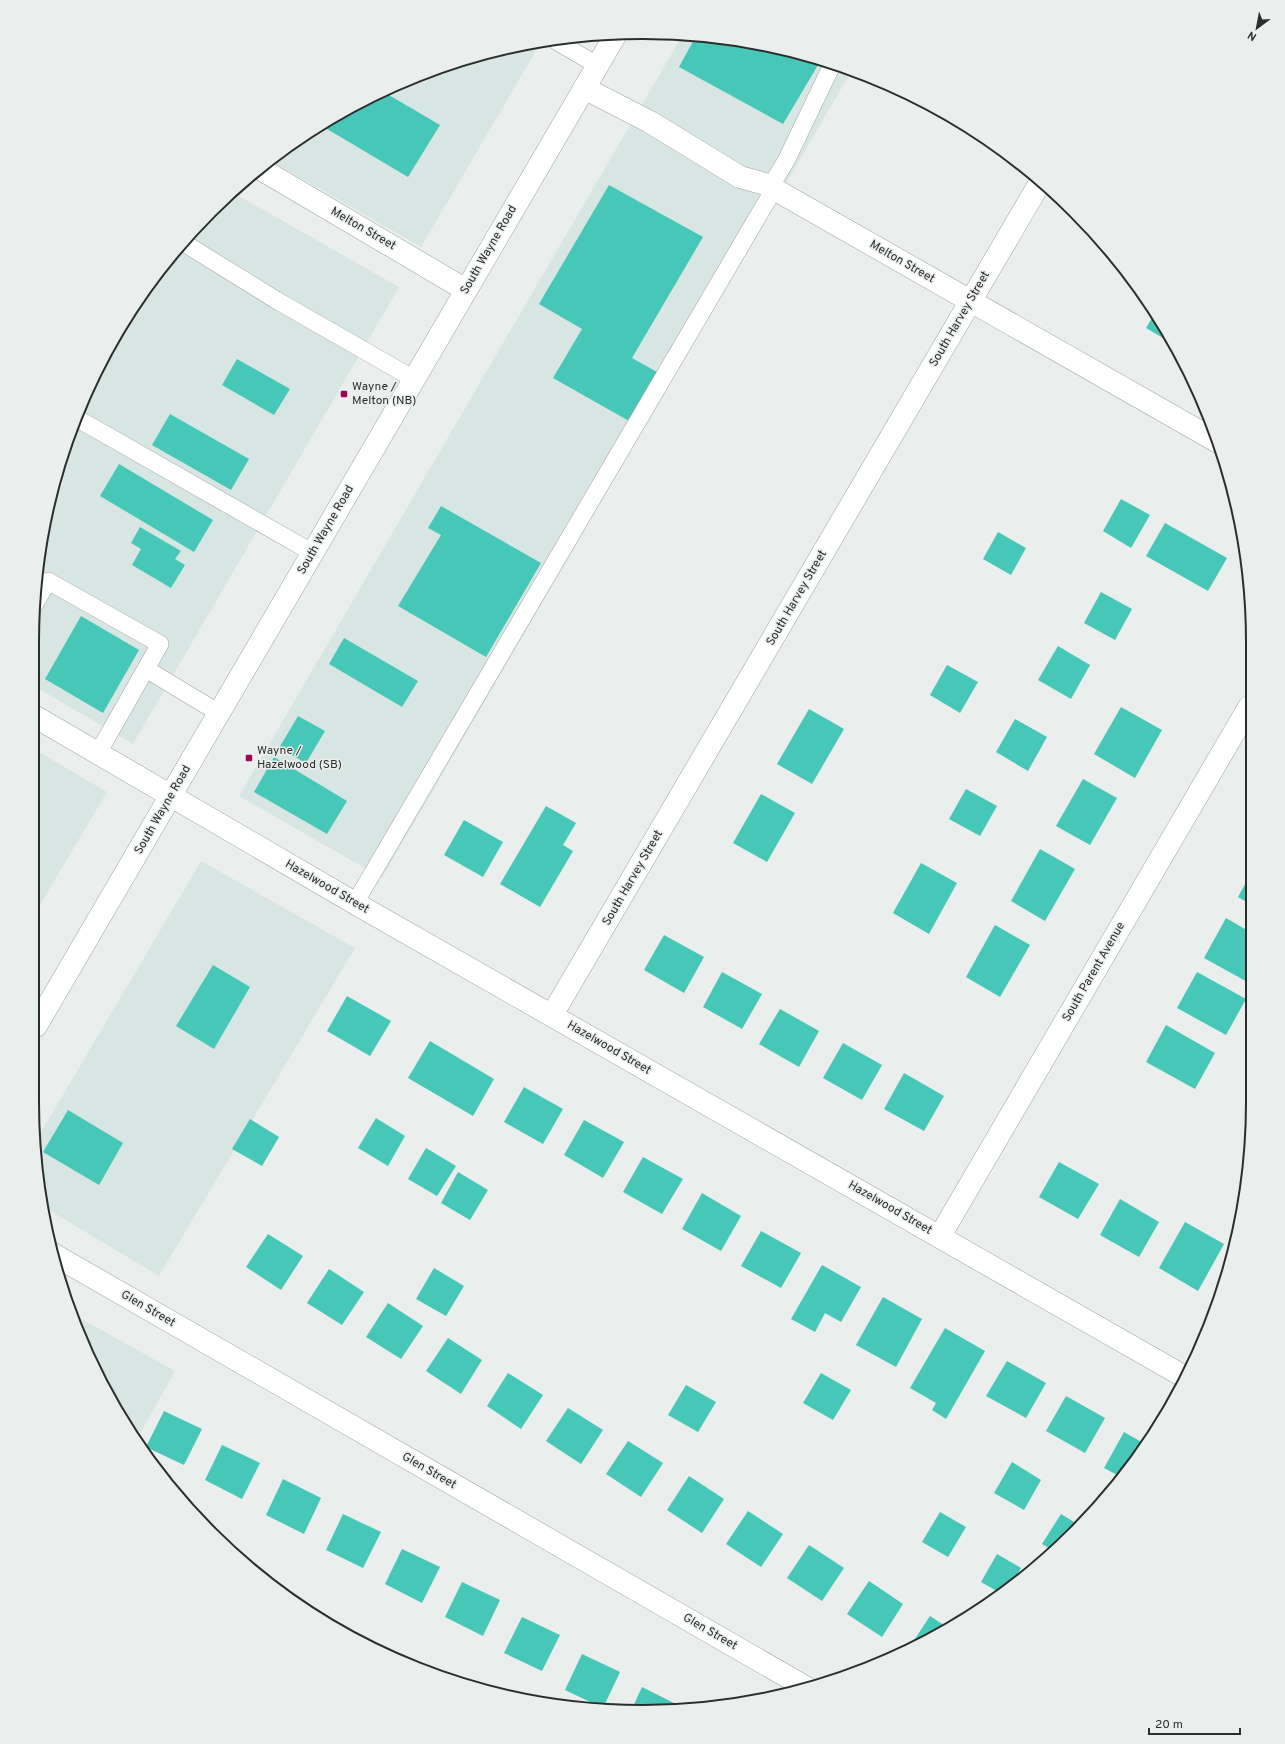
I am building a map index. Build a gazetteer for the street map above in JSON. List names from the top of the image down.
{
  "streets": {
    "street": [
      "Melton Street",
      "South Wayne Road",
      "South Harvey Street",
      "Hazelwood Street",
      "South Parent Avenue",
      "Glen Street"
    ]
  },
  "crossings": [
    ["Melton Street", "South Wayne Road"],
    ["Melton Street", "South Harvey Street"],
    ["South Wayne Road", "Hazelwood Street"],
    ["South Harvey Street", "Hazelwood Street"],
    ["Hazelwood Street", "South Parent Avenue"]
  ],
  "places": {
    "transit": ["Wayne / Melton (NB)", "Wayne / Hazelwood (SB)"]
  },
  "scale_bar": "20 m",
  "north": "bottom left"
}
